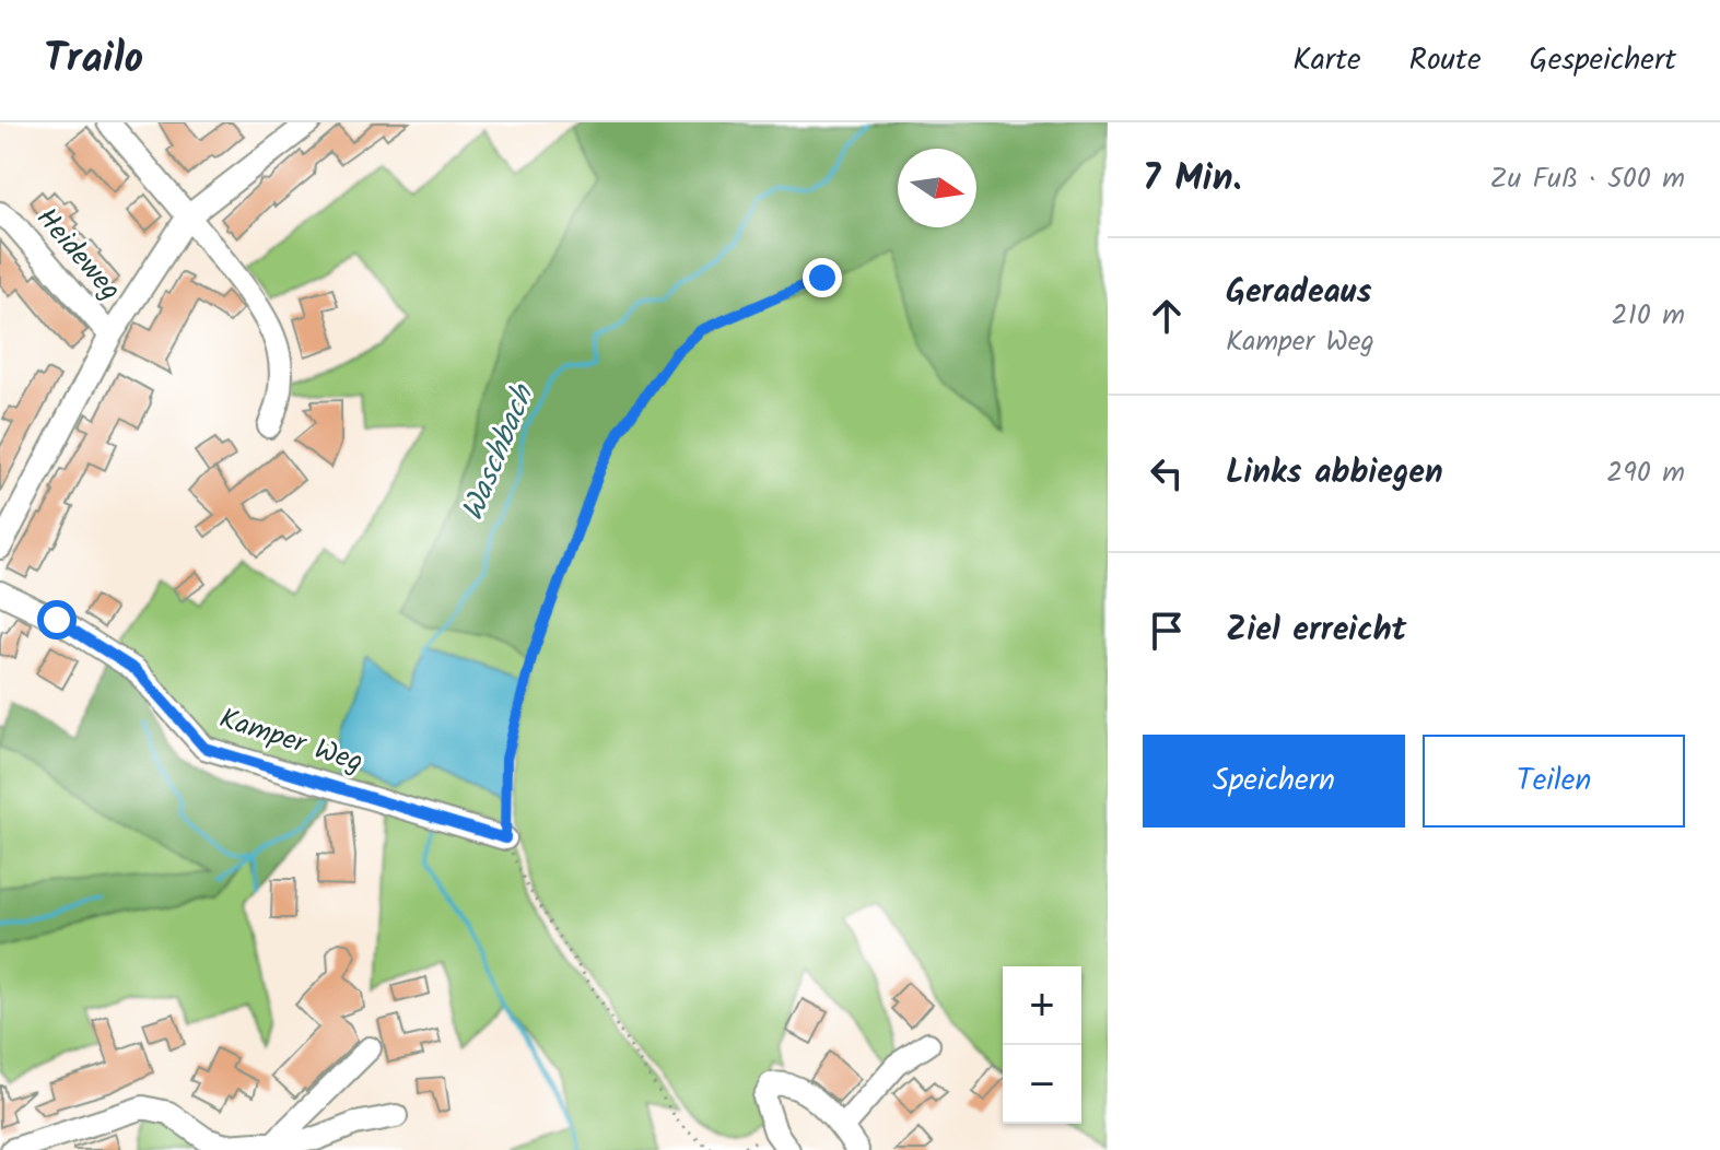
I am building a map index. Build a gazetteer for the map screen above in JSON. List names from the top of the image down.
{
  "streets": {
    "street": ["Heideweg", "Kamper Weg"]
  },
  "water": ["Waschbach"],
  "north": "right",
  "page": {
    "header": "Trailo",
    "nav": ["Karte", "Route", "Gespeichert"],
    "heading": ["7 Min.", "Zu Fuß · 500 m"],
    "list": [
      ["Geradeaus", "Kamper Weg", "210 m"],
      ["Links abbiegen", "290 m"],
      "Ziel erreicht"
    ],
    "buttons": ["Speichern", "Teilen"],
    "map_buttons": ["+", "−"]
  }
}
